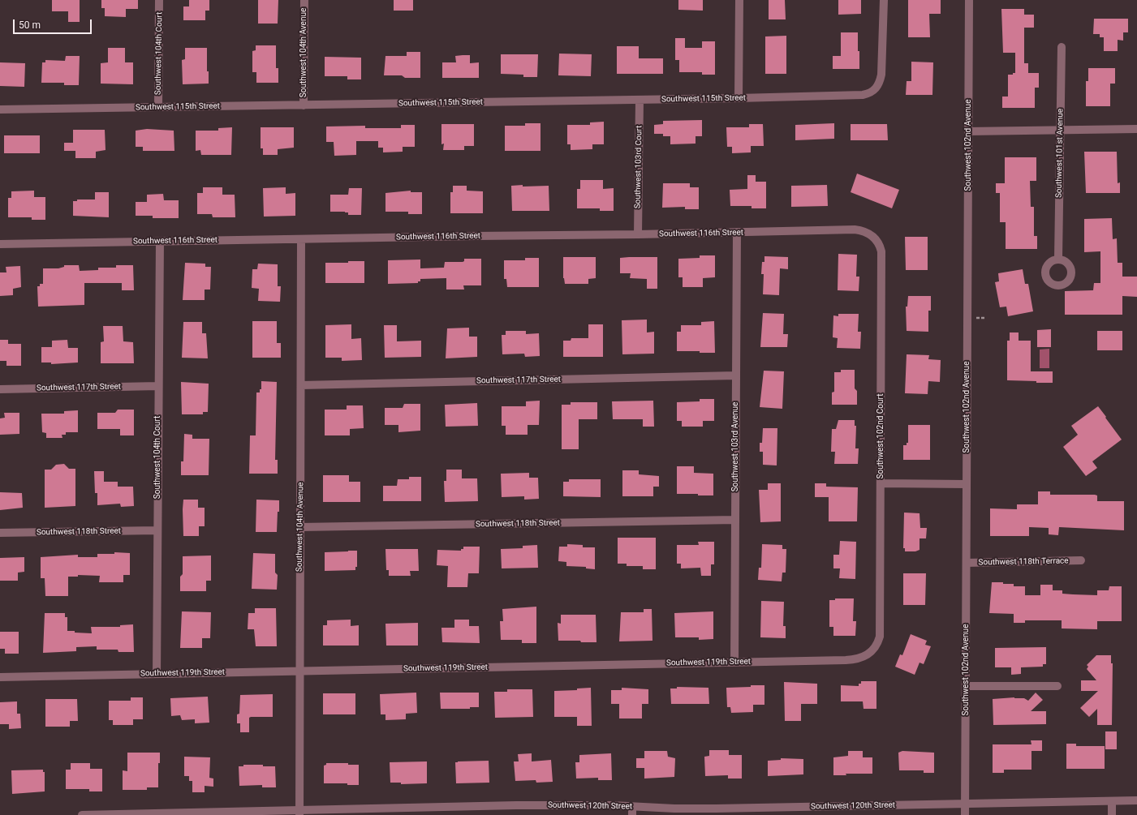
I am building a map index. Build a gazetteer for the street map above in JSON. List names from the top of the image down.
{
  "streets": {
    "street": [
      "Southwest 104th Avenue",
      "Southwest 104th Court",
      "Southwest 115th Street",
      "Southwest 102nd Avenue",
      "Southwest 101st Avenue",
      "Southwest 103rd Court",
      "Southwest 116th Street",
      "Southwest 117th Street",
      "Southwest 102nd Court",
      "Southwest 103rd Avenue",
      "Southwest 118th Street",
      "Southwest 118th Terrace",
      "Southwest 119th Street",
      "Southwest 120th Street"
    ]
  },
  "crossings": [
    ["Southwest 104th Avenue", "Southwest 115th Street"],
    ["Southwest 104th Avenue", "Southwest 116th Street"],
    ["Southwest 104th Avenue", "Southwest 117th Street"],
    ["Southwest 104th Avenue", "Southwest 118th Street"],
    ["Southwest 104th Avenue", "Southwest 119th Street"],
    ["Southwest 104th Avenue", "Southwest 120th Street"],
    ["Southwest 104th Court", "Southwest 115th Street"],
    ["Southwest 104th Court", "Southwest 116th Street"],
    ["Southwest 104th Court", "Southwest 117th Street"],
    ["Southwest 104th Court", "Southwest 118th Street"],
    ["Southwest 104th Court", "Southwest 119th Street"],
    ["Southwest 115th Street", "Southwest 103rd Court"],
    ["Southwest 102nd Avenue", "Southwest 118th Terrace"],
    ["Southwest 102nd Avenue", "Southwest 120th Street"],
    ["Southwest 103rd Court", "Southwest 116th Street"],
    ["Southwest 116th Street", "Southwest 102nd Court"],
    ["Southwest 116th Street", "Southwest 103rd Avenue"],
    ["Southwest 117th Street", "Southwest 103rd Avenue"],
    ["Southwest 102nd Court", "Southwest 119th Street"],
    ["Southwest 103rd Avenue", "Southwest 118th Street"],
    ["Southwest 103rd Avenue", "Southwest 119th Street"]
  ],
  "scale_bar": "50 m"
}
